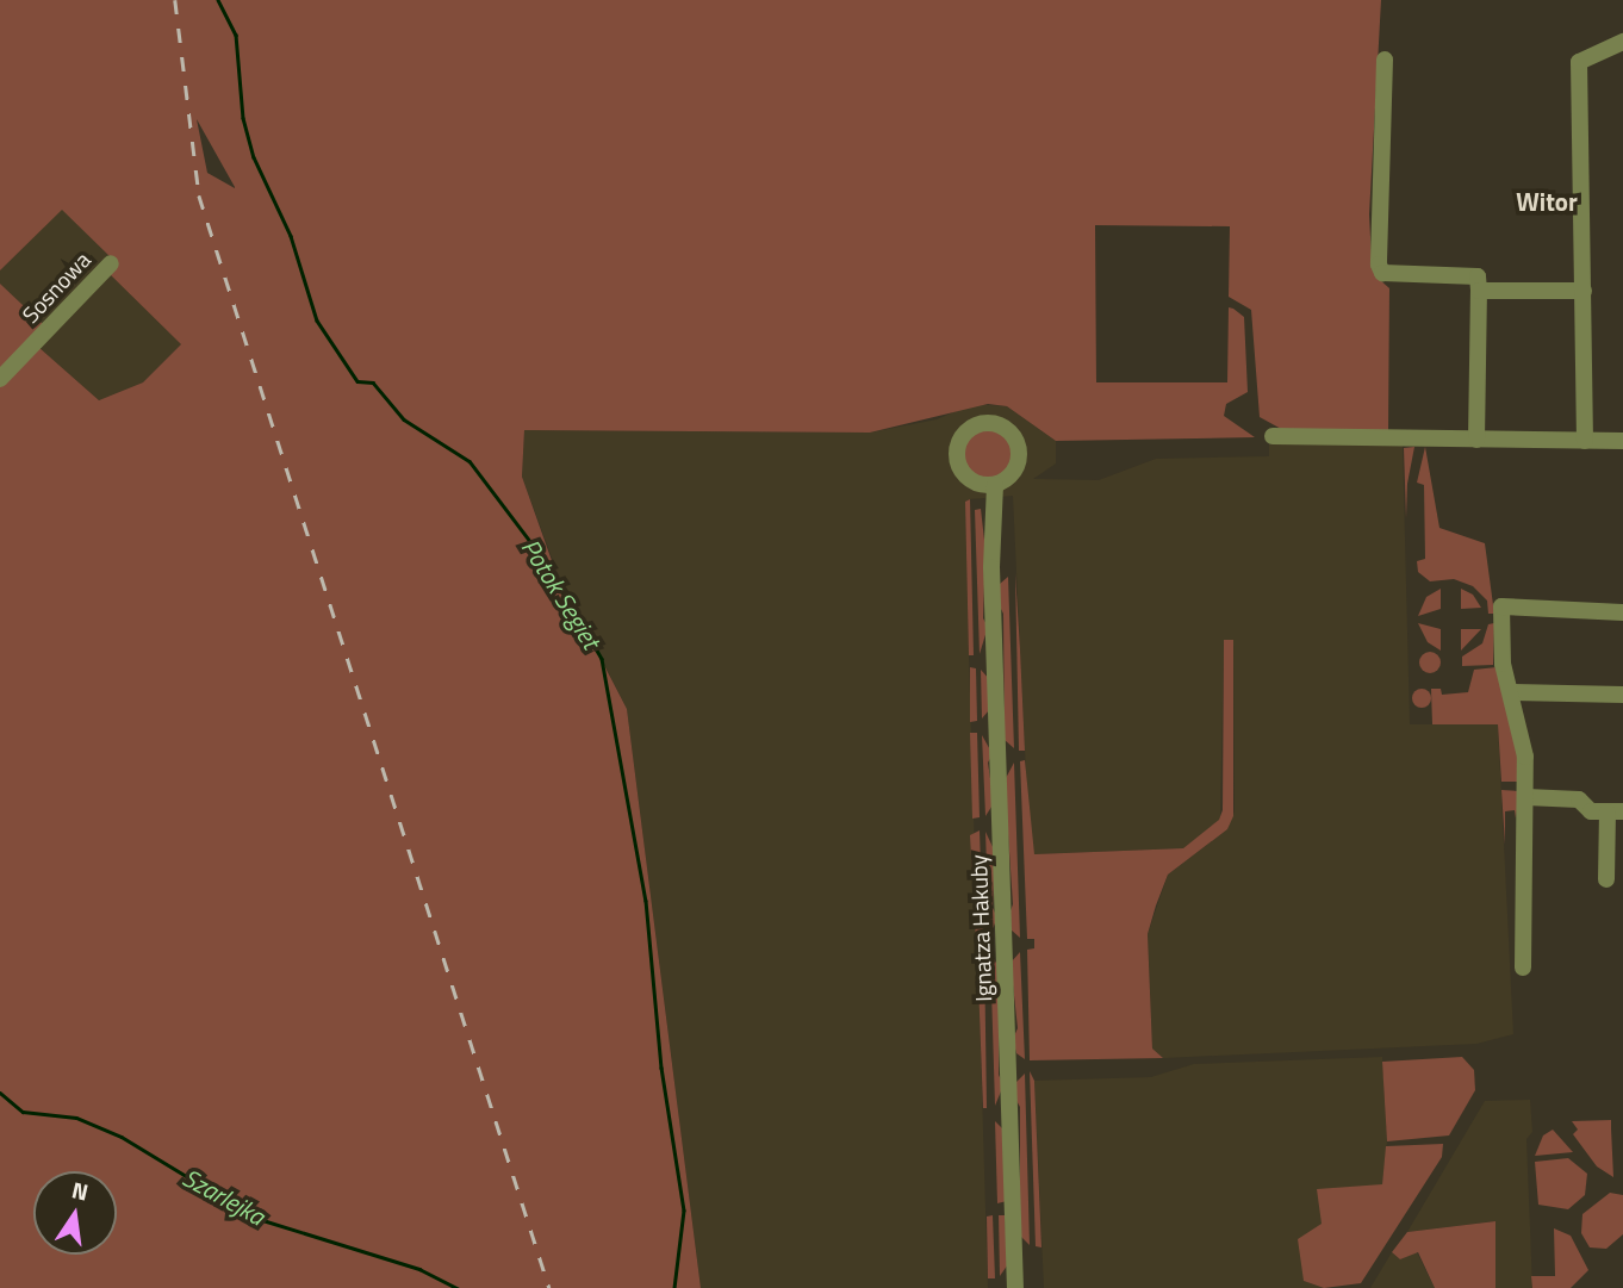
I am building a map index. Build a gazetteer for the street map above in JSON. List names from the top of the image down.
{
  "streets": {
    "street": ["Sosnowa", "Ignatza Hakuby"]
  },
  "districts": ["Witor"],
  "water": ["Potok Segiet", "Szarlejka"],
  "north": "top"
}
